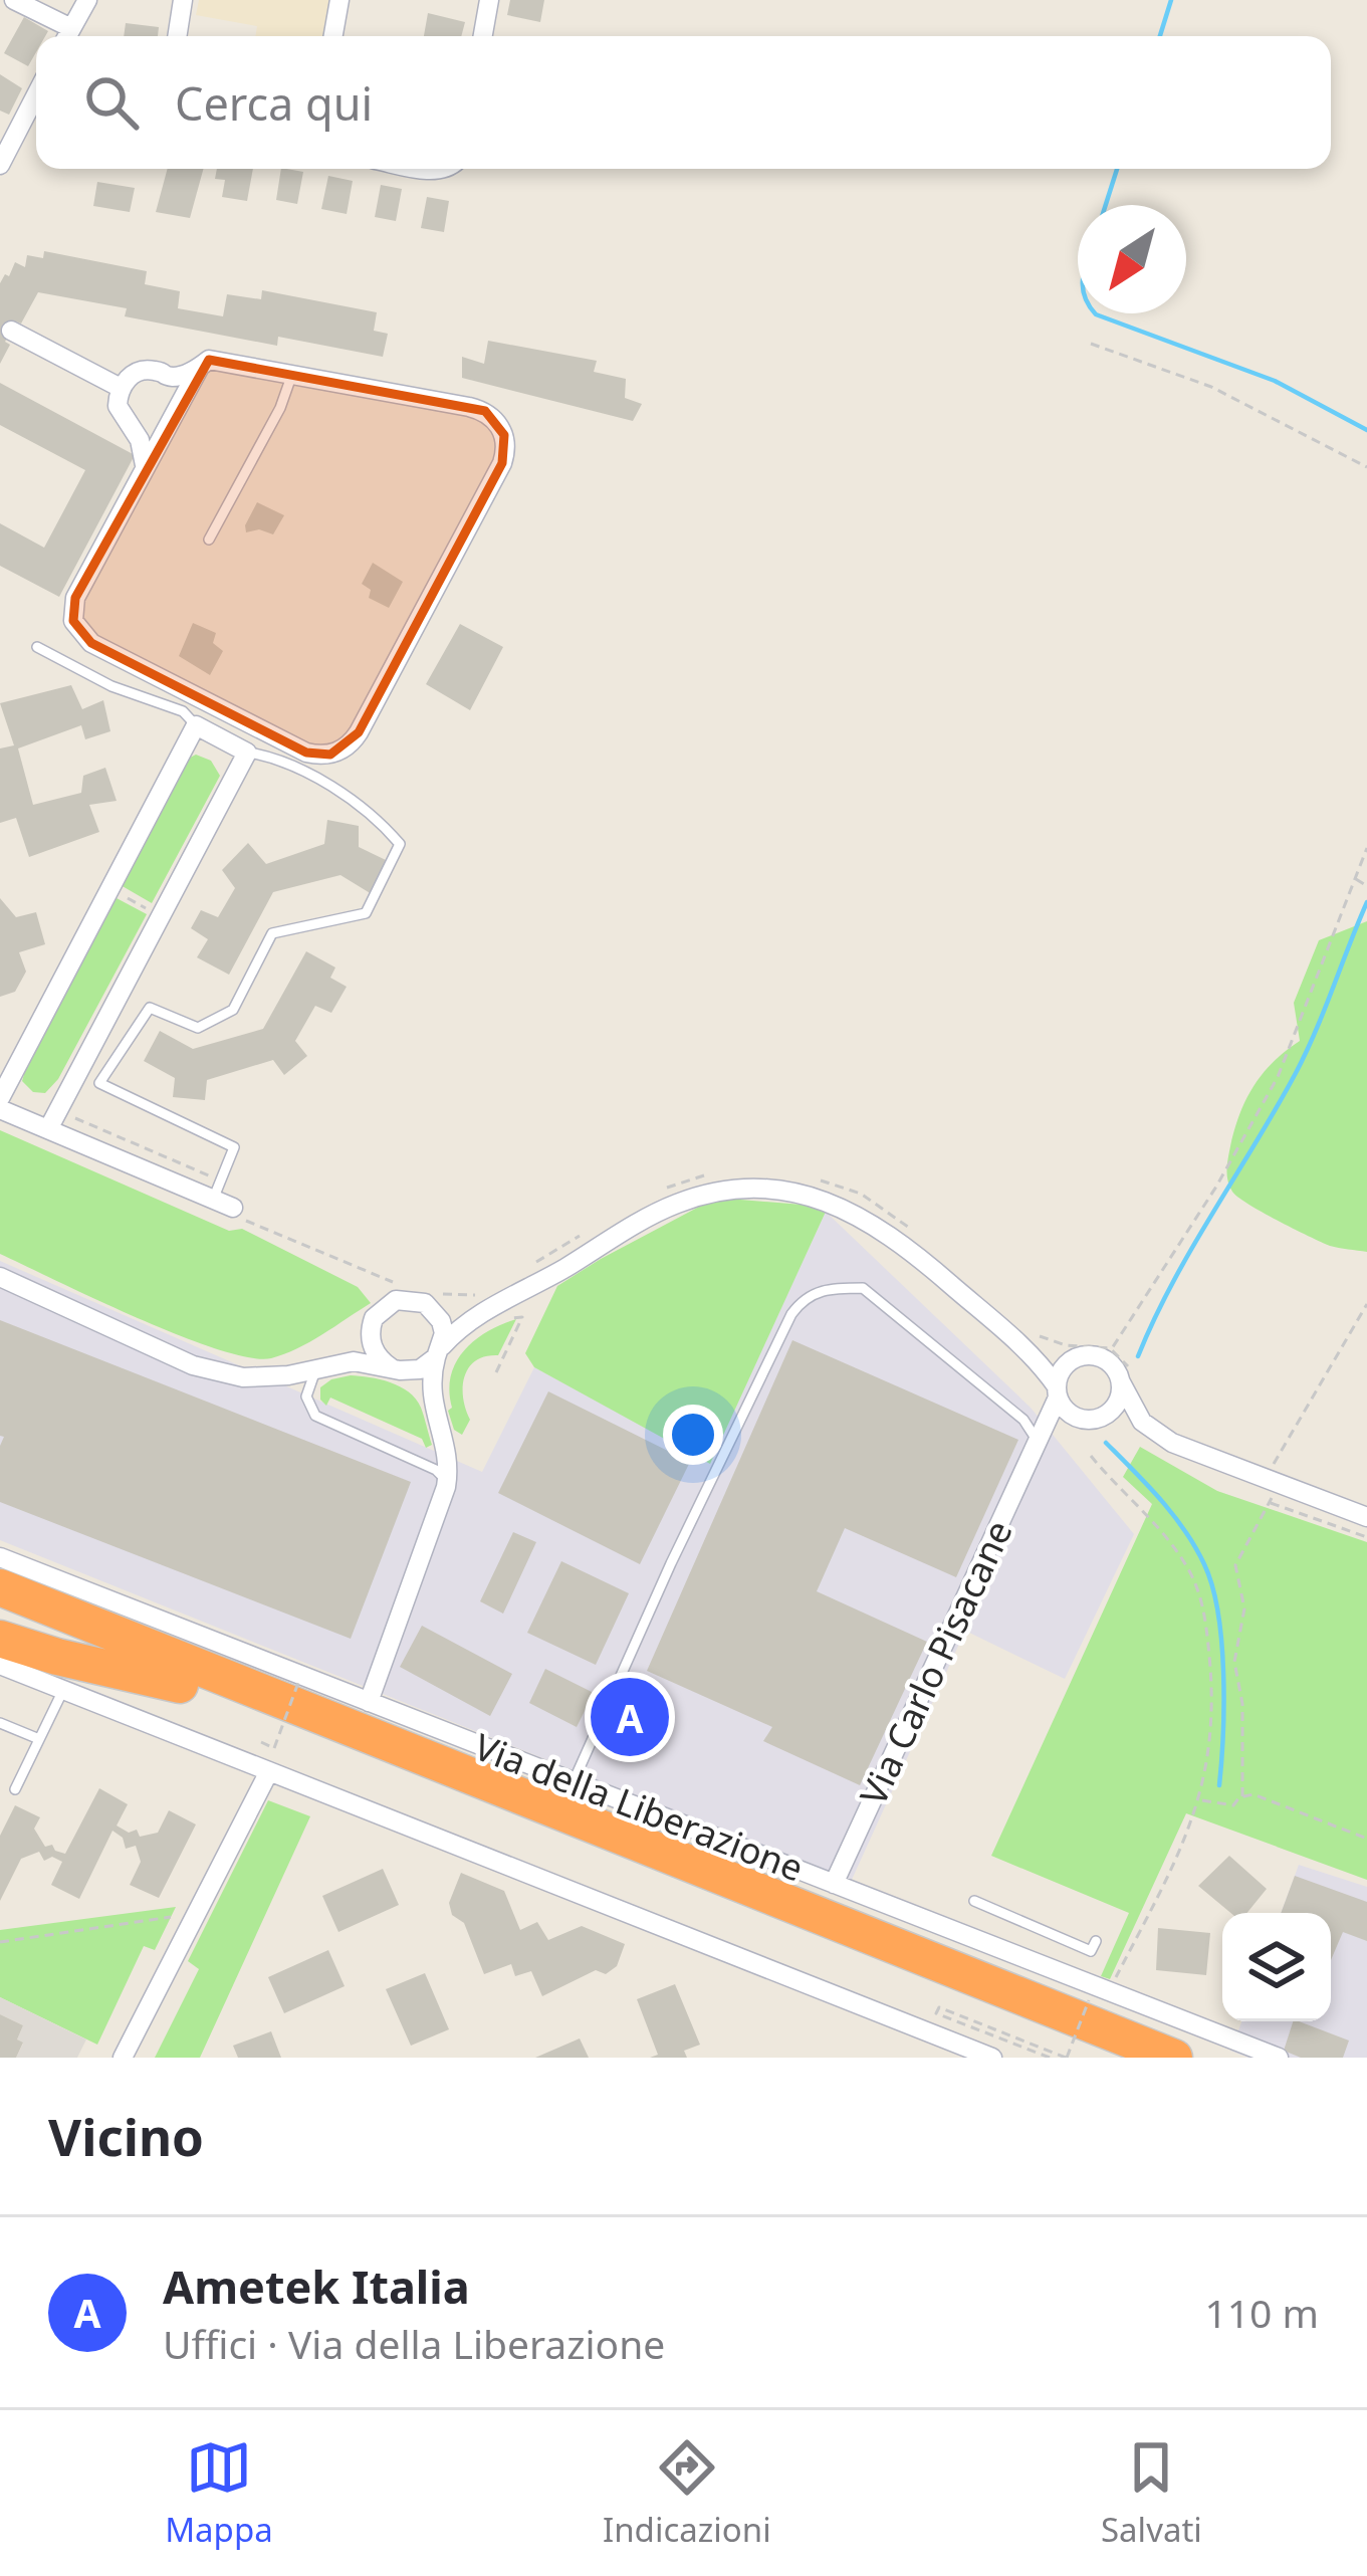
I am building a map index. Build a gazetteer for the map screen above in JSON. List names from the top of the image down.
{
  "streets": {
    "street": ["Via Carlo Pisacane", "Via della Liberazione"]
  },
  "crossings": [
    ["Via Carlo Pisacane", "Via della Liberazione"]
  ],
  "north": "bottom left",
  "page": {
    "search": "Cerca qui",
    "pins": "A",
    "heading": "Vicino",
    "list": [
      {
        "mark": "A",
        "name": "Ametek Italia",
        "note": "Uffici · Via della Liberazione",
        "value": "110 m"
      }
    ],
    "nav": ["Mappa", "Indicazioni", "Salvati"]
  }
}
